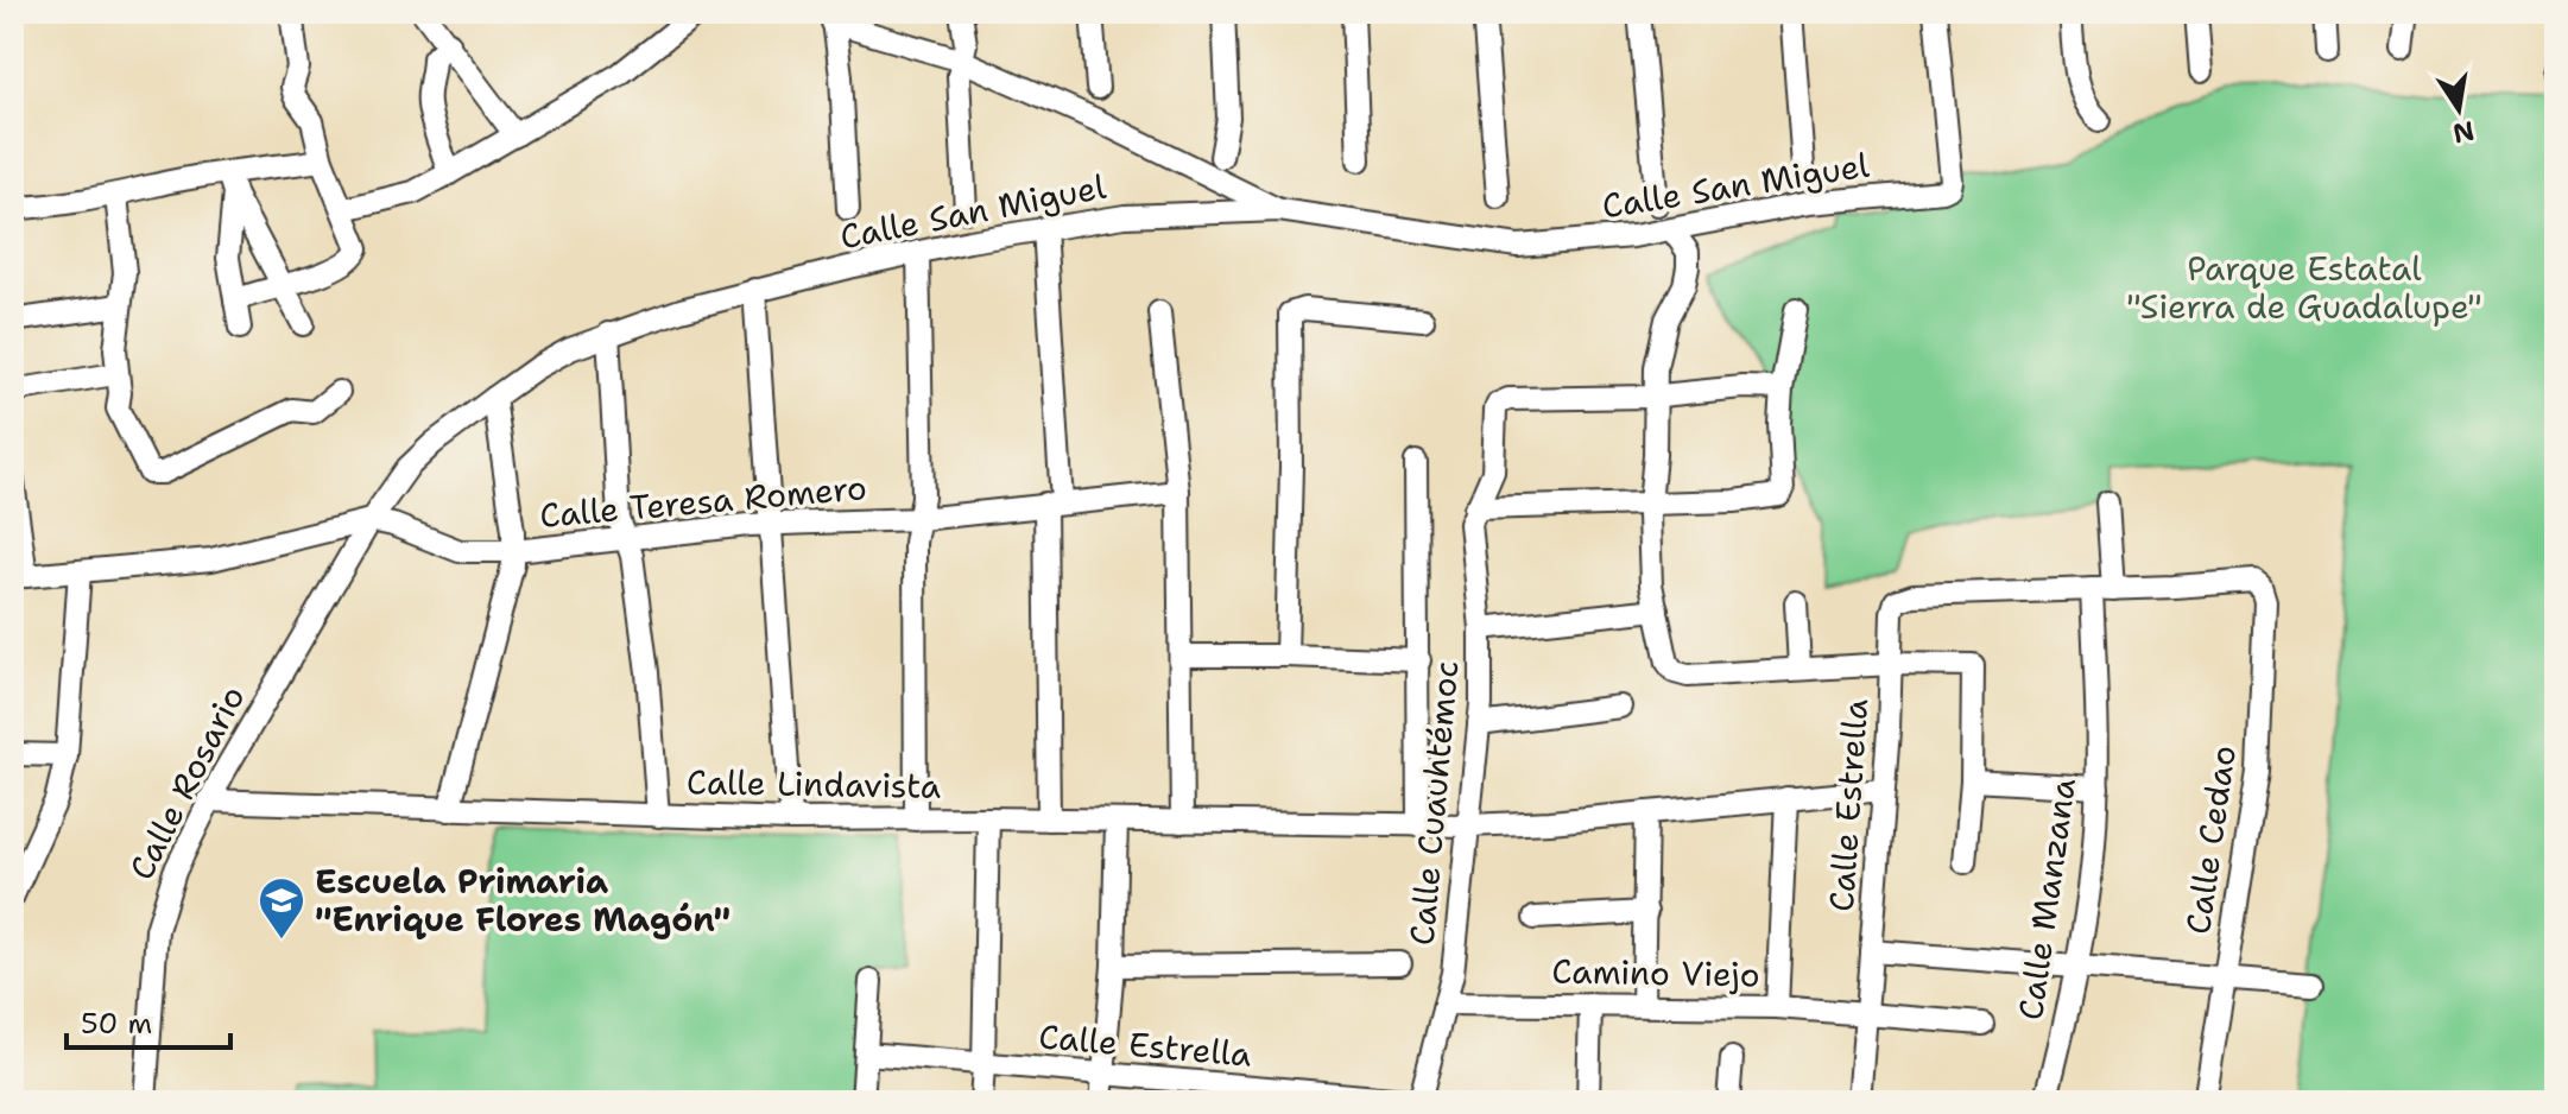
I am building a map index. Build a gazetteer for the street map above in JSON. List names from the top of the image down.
{
  "streets": {
    "street": [
      "Calle San Miguel",
      "Calle Teresa Romero",
      "Calle Rosario",
      "Calle Lindavista",
      "Calle Cuauhtémoc",
      "Calle Estrella",
      "Calle Cedao",
      "Calle Manzana",
      "Camino Viejo"
    ]
  },
  "crossings": [
    ["Calle San Miguel", "Calle Teresa Romero"],
    ["Calle San Miguel", "Calle Rosario"],
    ["Calle Teresa Romero", "Calle Rosario"],
    ["Calle Rosario", "Calle Lindavista"],
    ["Calle Lindavista", "Calle Cuauhtémoc"],
    ["Calle Lindavista", "Calle Estrella"],
    ["Calle Cuauhtémoc", "Calle Estrella"],
    ["Calle Cuauhtémoc", "Camino Viejo"],
    ["Calle Estrella", "Calle Cedao"],
    ["Calle Estrella", "Calle Manzana"],
    ["Calle Estrella", "Camino Viejo"],
    ["Calle Cedao", "Calle Manzana"]
  ],
  "parks": ["Parque Estatal \"Sierra de Guadalupe\""],
  "places": {
    "school or university": ["Escuela Primaria \"Enrique Flores Magón\""]
  },
  "scale_bar": "50 m",
  "north": "bottom"
}
